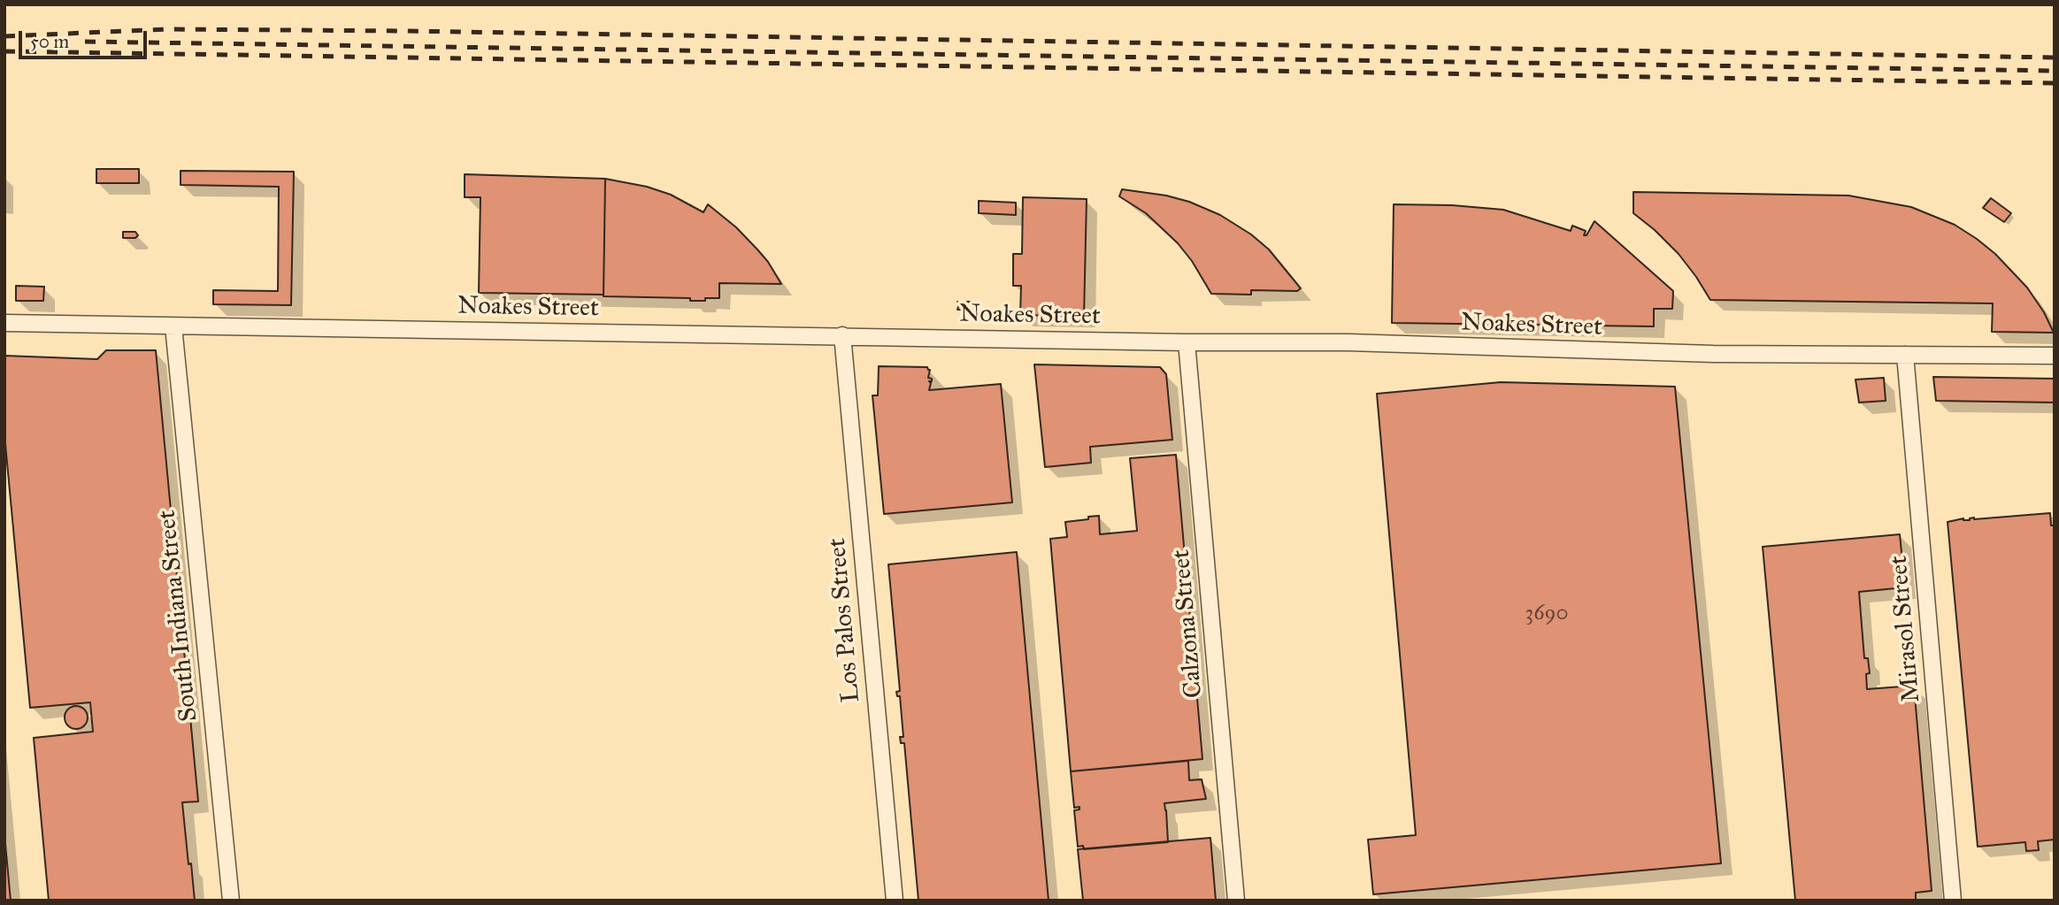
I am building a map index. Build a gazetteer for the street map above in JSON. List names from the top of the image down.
{
  "streets": {
    "street": [
      "Noakes Street",
      "South Indiana Street",
      "Los Palos Street",
      "Calzona Street",
      "Mirasol Street"
    ]
  },
  "crossings": [
    ["Noakes Street", "South Indiana Street"],
    ["Noakes Street", "Los Palos Street"],
    ["Noakes Street", "Calzona Street"],
    ["Noakes Street", "Mirasol Street"]
  ],
  "house_numbers": ["3690"],
  "scale_bar": "50 m"
}
